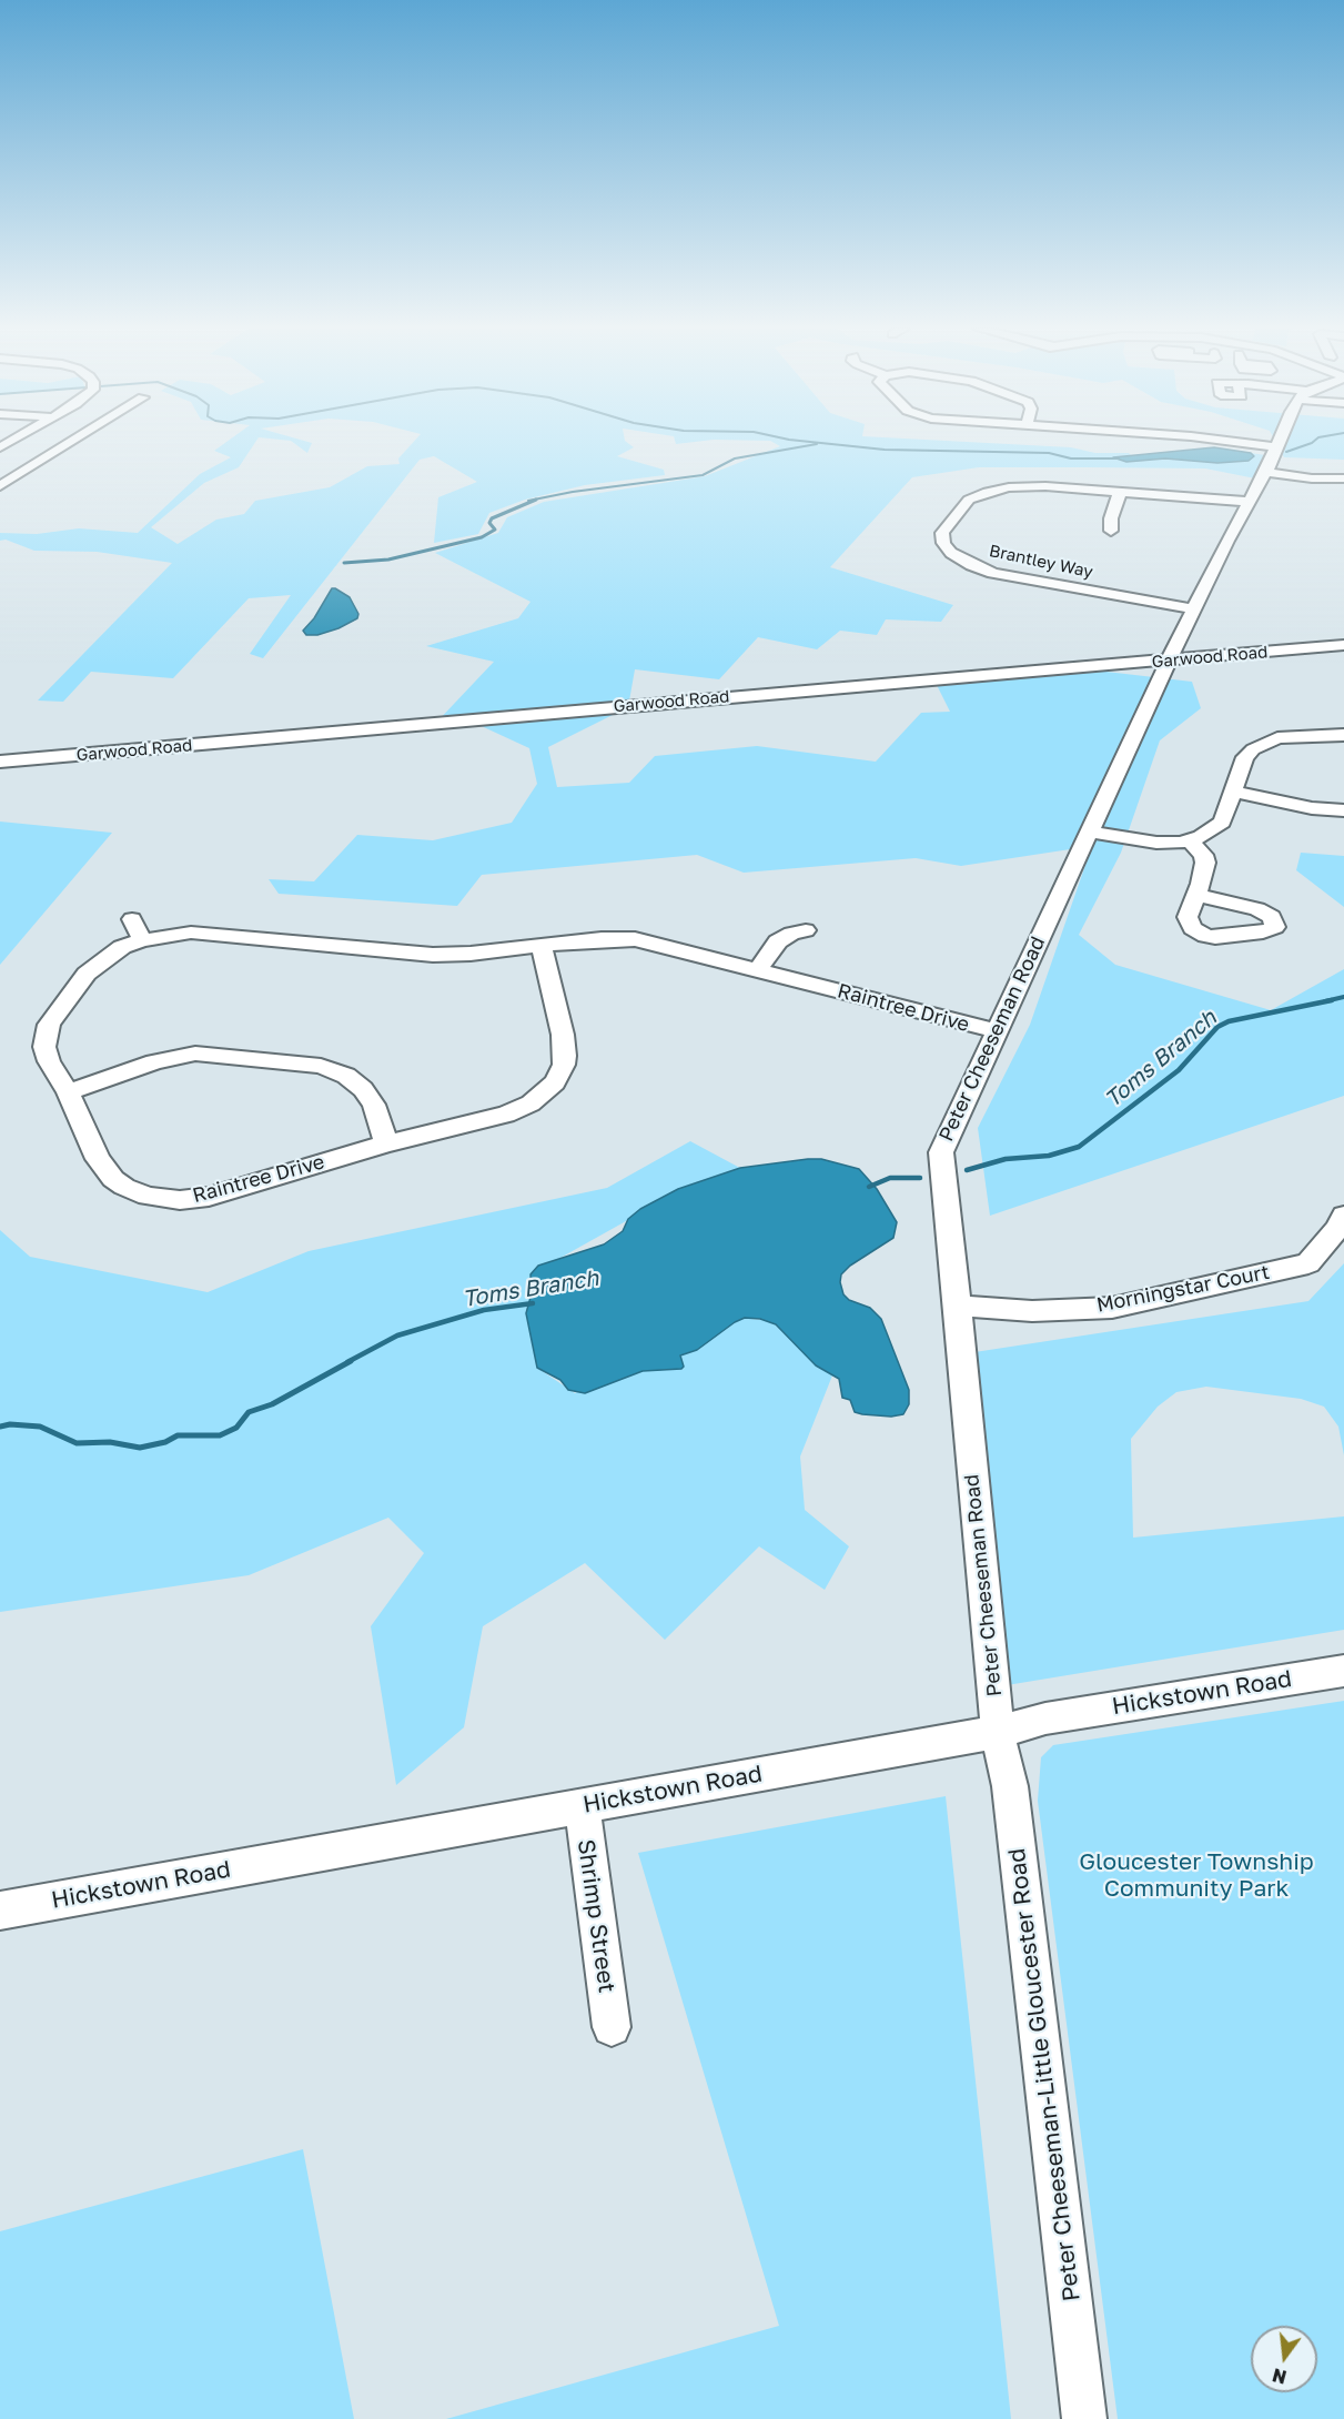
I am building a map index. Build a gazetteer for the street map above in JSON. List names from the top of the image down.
{
  "streets": {
    "street": [
      "Brantley Way",
      "Garwood Road",
      "Raintree Drive",
      "Peter Cheeseman Road",
      "Morningstar Court",
      "Hickstown Road",
      "Shrimp Street",
      "Peter Cheeseman-Little Gloucester Road"
    ]
  },
  "crossings": [
    ["Brantley Way", "Peter Cheeseman Road"],
    ["Garwood Road", "Peter Cheeseman Road"],
    ["Raintree Drive", "Peter Cheeseman Road"],
    ["Peter Cheeseman Road", "Morningstar Court"],
    ["Peter Cheeseman Road", "Hickstown Road"],
    ["Peter Cheeseman Road", "Peter Cheeseman-Little Gloucester Road"],
    ["Hickstown Road", "Shrimp Street"],
    ["Hickstown Road", "Peter Cheeseman-Little Gloucester Road"]
  ],
  "water": ["Toms Branch"],
  "parks": ["Gloucester Township Community Park"],
  "north": "bottom"
}
